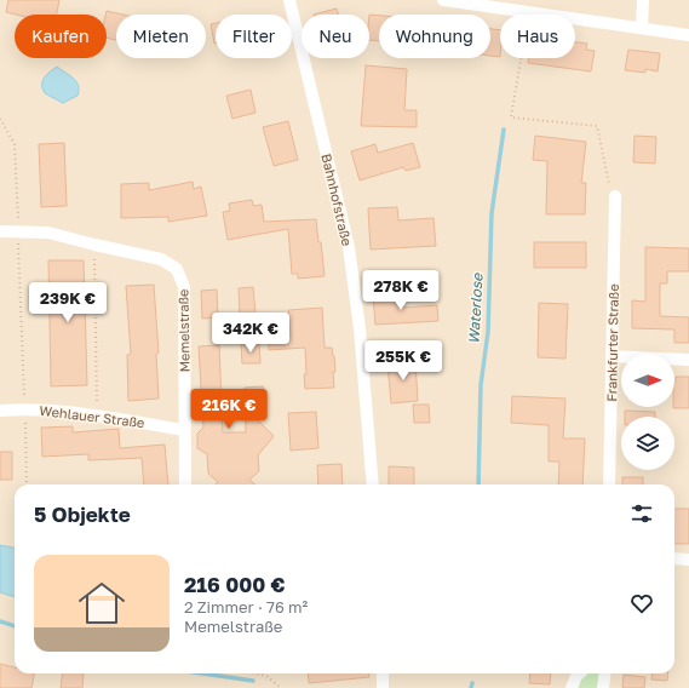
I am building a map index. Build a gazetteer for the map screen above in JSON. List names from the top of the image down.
{
  "streets": {
    "street": [
      "Bahnhofstraße",
      "Memelstraße",
      "Frankfurter Straße",
      "Wehlauer Straße"
    ]
  },
  "crossings": [
    ["Memelstraße", "Wehlauer Straße"]
  ],
  "water": ["Waterlose"],
  "north": "right",
  "page": {
    "chip": [
      "Kaufen",
      "Mieten",
      "Filter",
      "Neu",
      "Wohnung",
      "Haus"
    ],
    "price": [
      "278K €",
      "239K €",
      "342K €",
      "255K €",
      "216K €"
    ],
    "heading": "5 Objekte",
    "list": [
      {
        "name": "216 000 €",
        "note": "2 Zimmer · 76 m² · Memelstraße"
      }
    ]
  }
}
